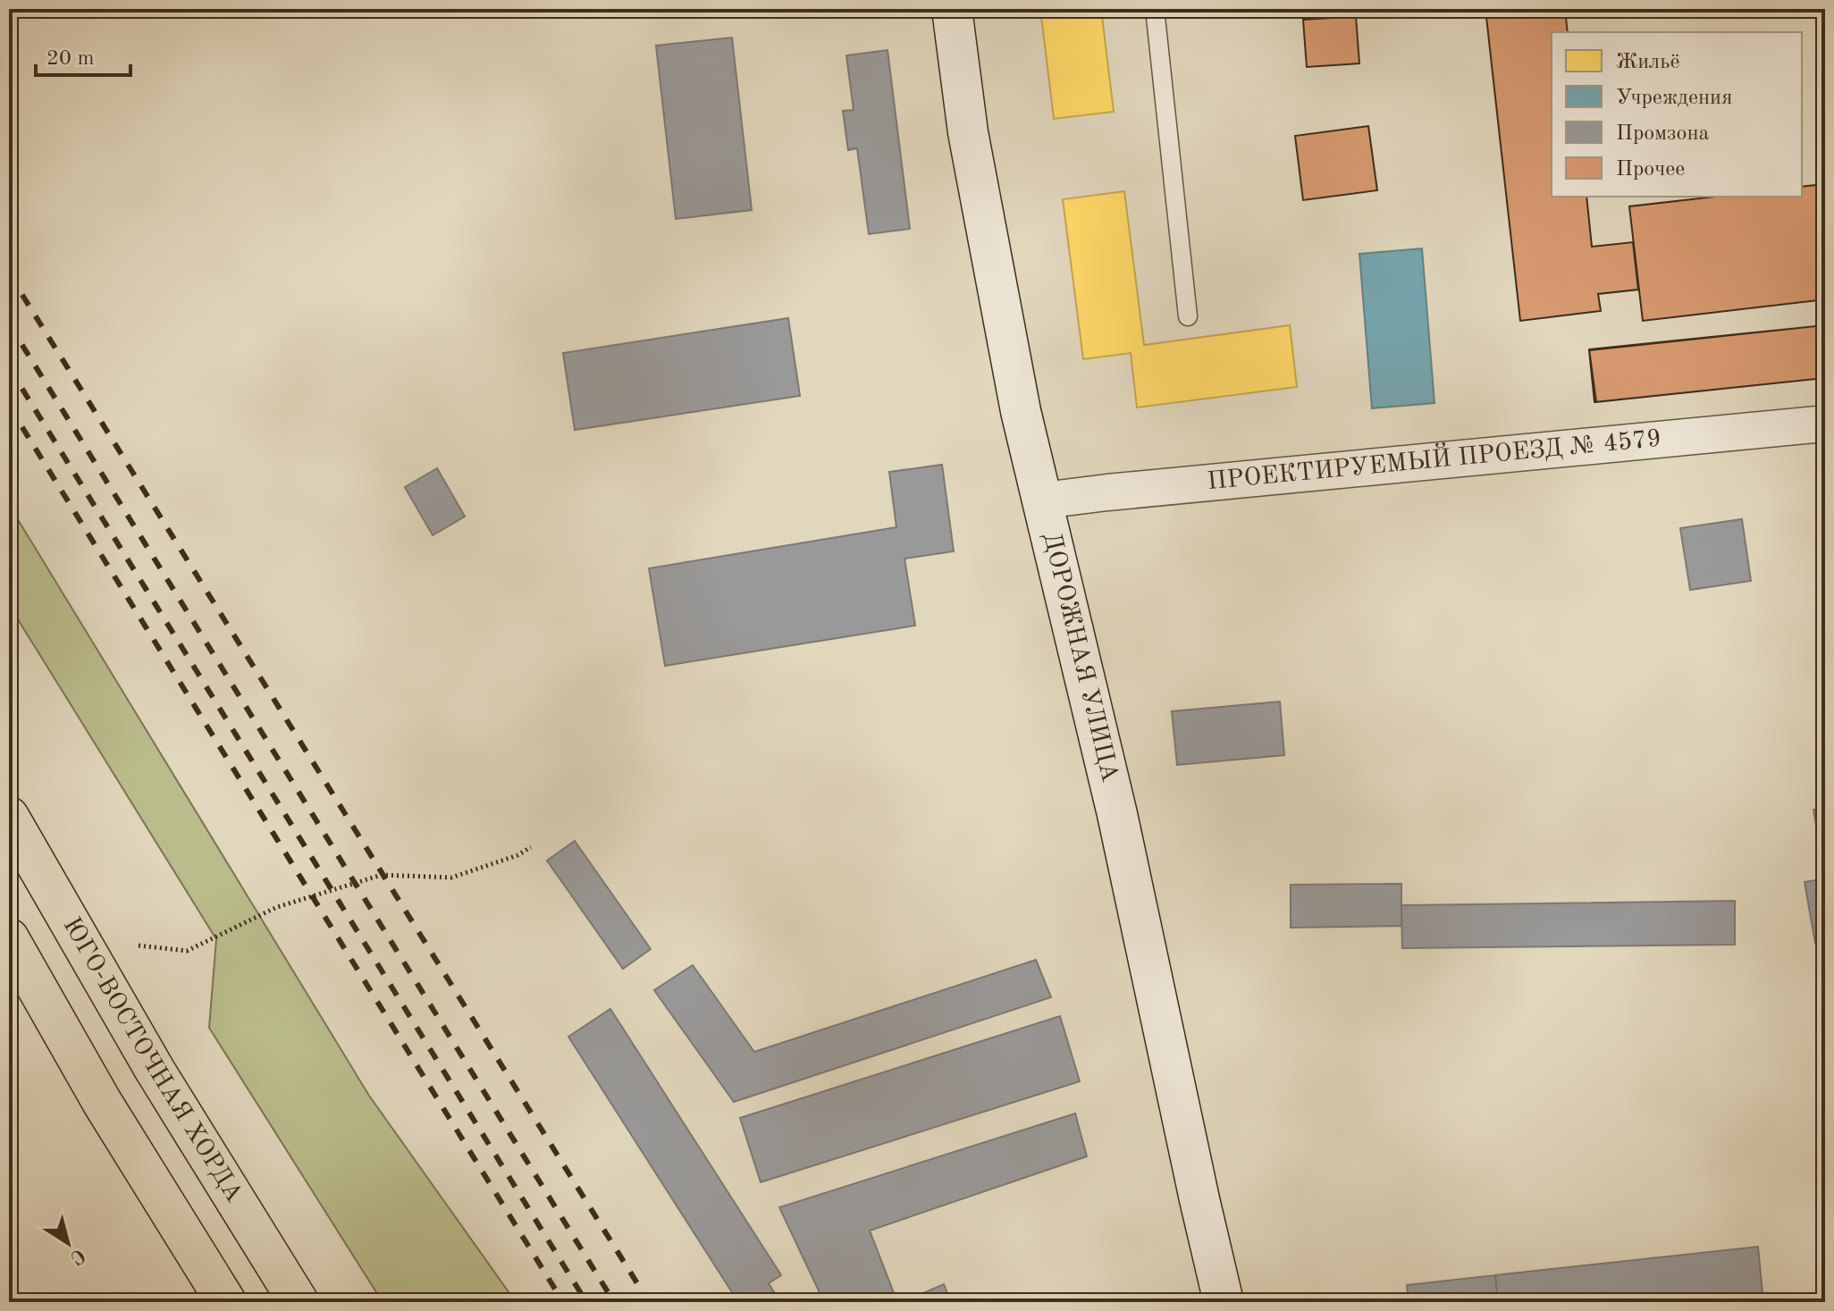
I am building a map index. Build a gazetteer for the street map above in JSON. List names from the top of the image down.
{
  "streets": {
    "main road": ["ДОРОЖНАЯ УЛИЦА", "ЮГО-ВОСТОЧНАЯ ХОРДА"],
    "street": ["ПРОЕКТИРУЕМЫЙ ПРОЕЗД № 4579"]
  },
  "crossings": [
    ["ПРОЕКТИРУЕМЫЙ ПРОЕЗД № 4579", "ДОРОЖНАЯ УЛИЦА"]
  ],
  "legend": [
    "Жильё",
    "Учреждения",
    "Промзона",
    "Прочее"
  ],
  "scale_bar": "20 m",
  "north": "bottom right"
}
